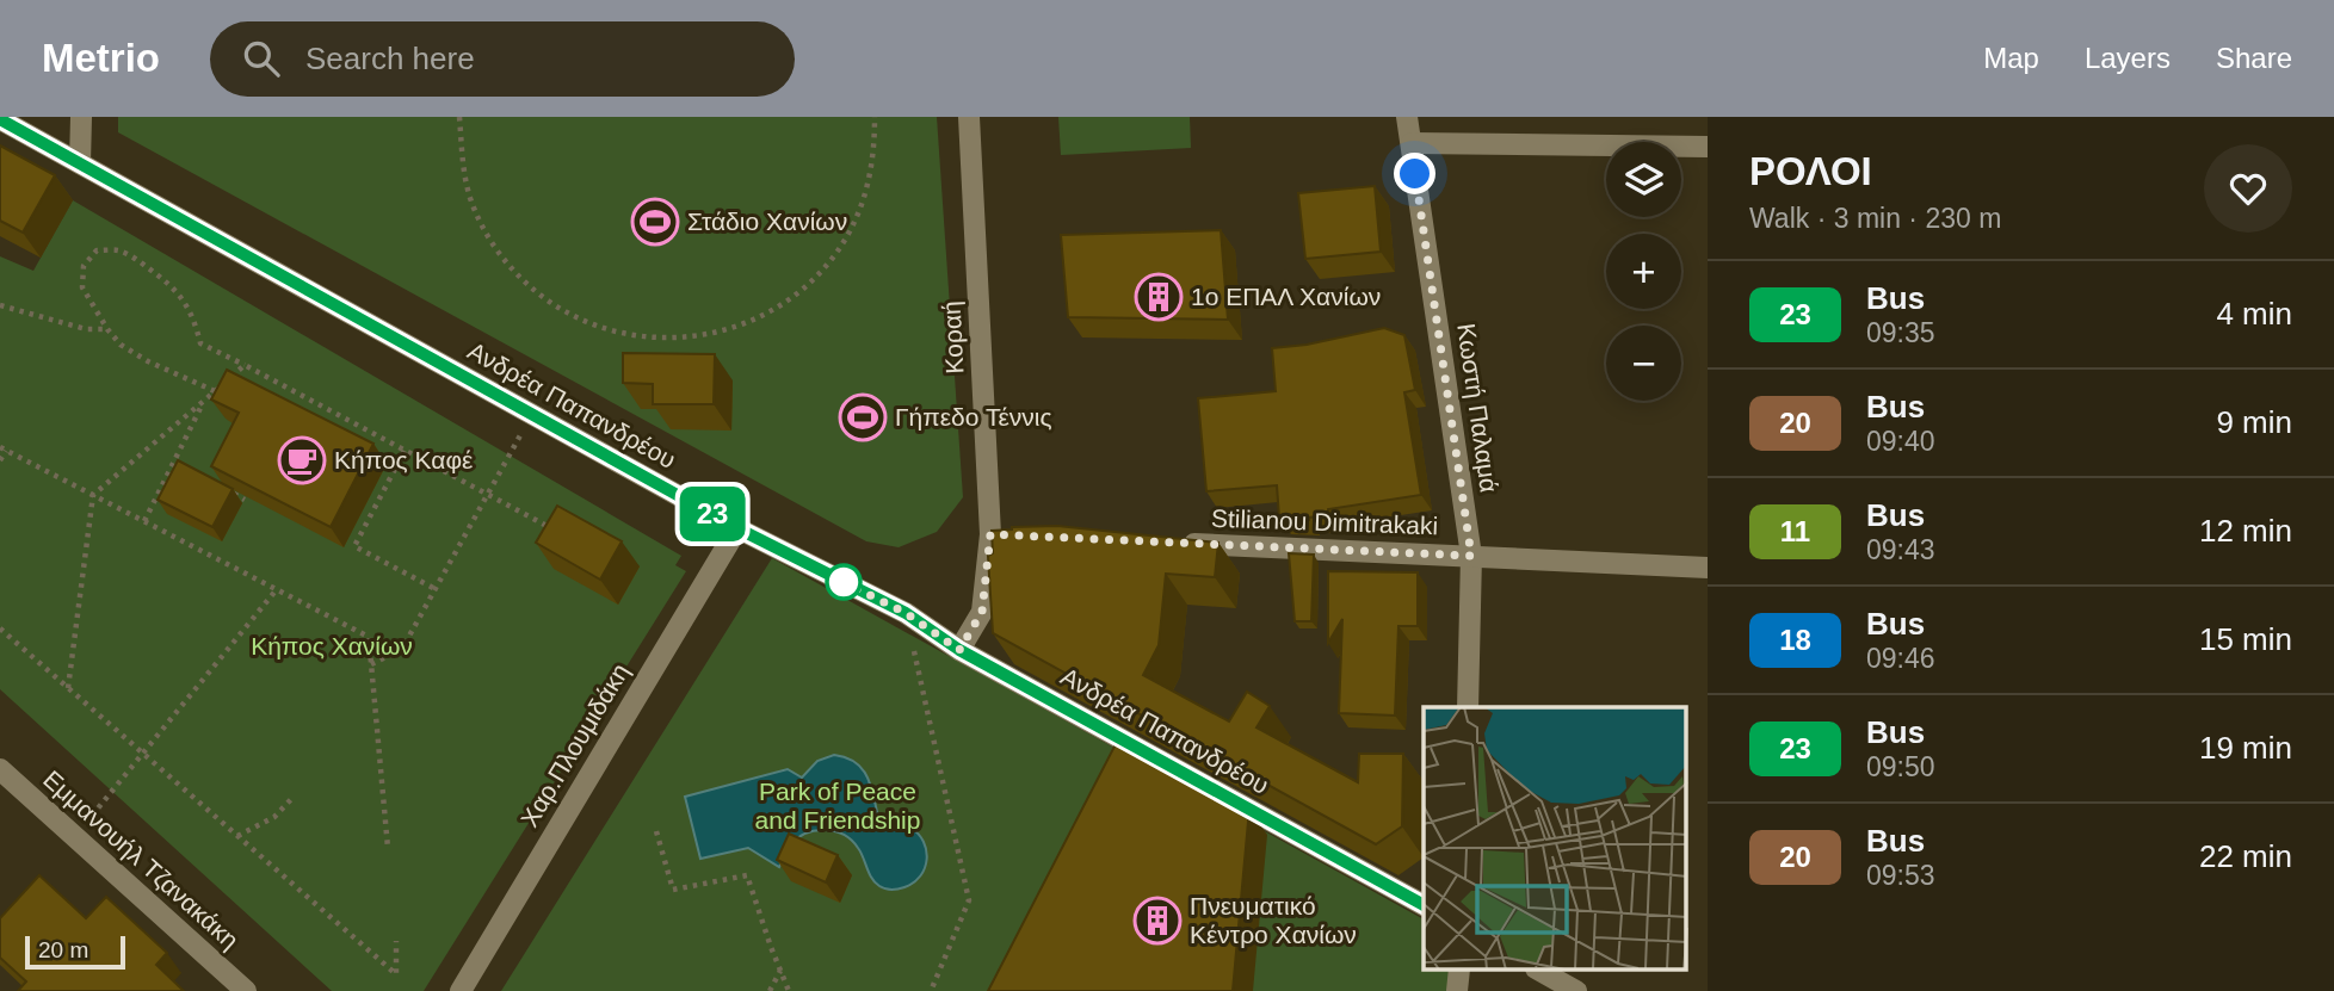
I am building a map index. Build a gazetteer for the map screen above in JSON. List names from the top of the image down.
{
  "streets": {
    "street": [
      "Κοραή",
      "Ανδρέα Παπανδρέου",
      "Κωστή Παλαμά",
      "Stilianou Dimitrakaki",
      "Χαρ.Πλουμιδάκη",
      "Εμμανουήλ Τζανακάκη"
    ]
  },
  "crossings": [
    ["Κοραή", "Ανδρέα Παπανδρέου"],
    ["Ανδρέα Παπανδρέου", "Χαρ.Πλουμιδάκη"],
    ["Κωστή Παλαμά", "Stilianou Dimitrakaki"]
  ],
  "parks": ["Κήπος Χανίων", "Park of Peace and Friendship"],
  "places": {
    "sports": ["Στάδιο Χανίων", "Γήπεδο Τέννις"],
    "building": ["1ο ΕΠΑΛ Χανίων", "Πνευματικό Κέντρο Χανίων"],
    "cafe": ["Κήπος Καφέ"]
  },
  "lines": ["bus line 23"],
  "scale_bar": "20 m",
  "page": {
    "header": "Metrio",
    "search": "Search here",
    "nav": ["Map", "Layers", "Share"],
    "on_map": "23",
    "heading": ["ΡΟΛΟΙ", "Walk · 3 min · 230 m"],
    "map_buttons": ["+", "−"],
    "list": [
      {
        "mark": "23",
        "name": "Bus",
        "note": "09:35",
        "value": "4 min"
      },
      {
        "mark": "20",
        "name": "Bus",
        "note": "09:40",
        "value": "9 min"
      },
      {
        "mark": "11",
        "name": "Bus",
        "note": "09:43",
        "value": "12 min"
      },
      {
        "mark": "18",
        "name": "Bus",
        "note": "09:46",
        "value": "15 min"
      },
      {
        "mark": "23",
        "name": "Bus",
        "note": "09:50",
        "value": "19 min"
      },
      {
        "mark": "20",
        "name": "Bus",
        "note": "09:53",
        "value": "22 min"
      }
    ],
    "scale": "20 m"
  }
}
